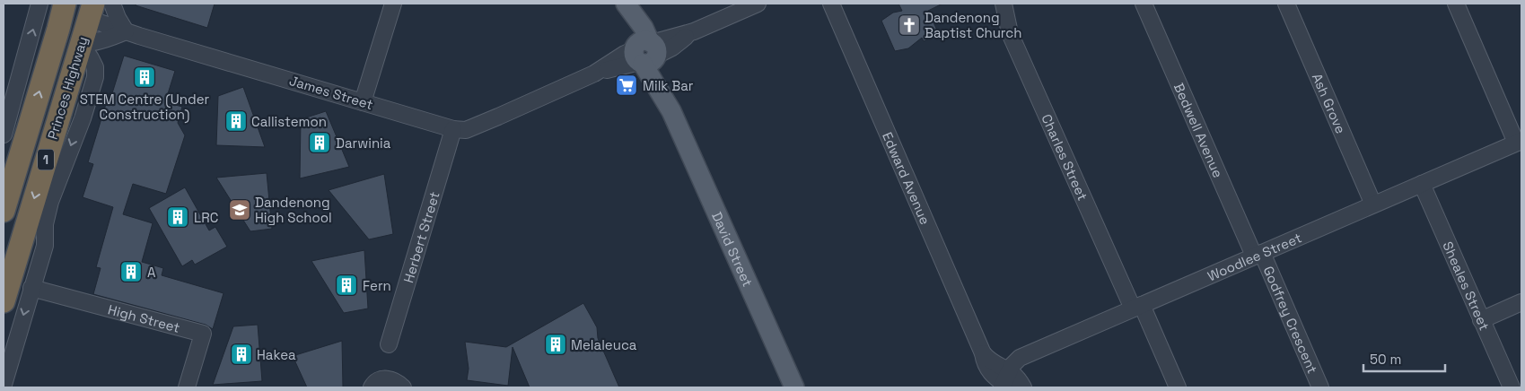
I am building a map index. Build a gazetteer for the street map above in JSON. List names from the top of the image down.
{
  "streets": {
    "highway": ["Princes Highway", "James Street", "1"],
    "main road": ["David Street"],
    "street": [
      "Ash Grove",
      "Bedwell Avenue",
      "Charles Street",
      "Edward Avenue",
      "Herbert Street",
      "Woodlee Street",
      "Sheales Street",
      "High Street",
      "Godfrey Crescent"
    ]
  },
  "crossings": [
    ["Princes Highway", "James Street"],
    ["James Street", "Herbert Street"],
    ["James Street", "David Street"],
    ["Ash Grove", "Woodlee Street"],
    ["Bedwell Avenue", "Woodlee Street"],
    ["Bedwell Avenue", "Godfrey Crescent"],
    ["Charles Street", "Woodlee Street"],
    ["Edward Avenue", "Woodlee Street"],
    ["Woodlee Street", "Sheales Street"],
    ["Woodlee Street", "Godfrey Crescent"]
  ],
  "places": {
    "church": ["Dandenong Baptist Church"],
    "building": [
      "STEM Centre (Under Construction)",
      "Callistemon",
      "Darwinia",
      "LRC",
      "A",
      "Fern",
      "Melaleuca",
      "Hakea"
    ],
    "supermarket": ["Milk Bar"],
    "school or university": ["Dandenong High School"]
  },
  "scale_bar": "50 m"
}
